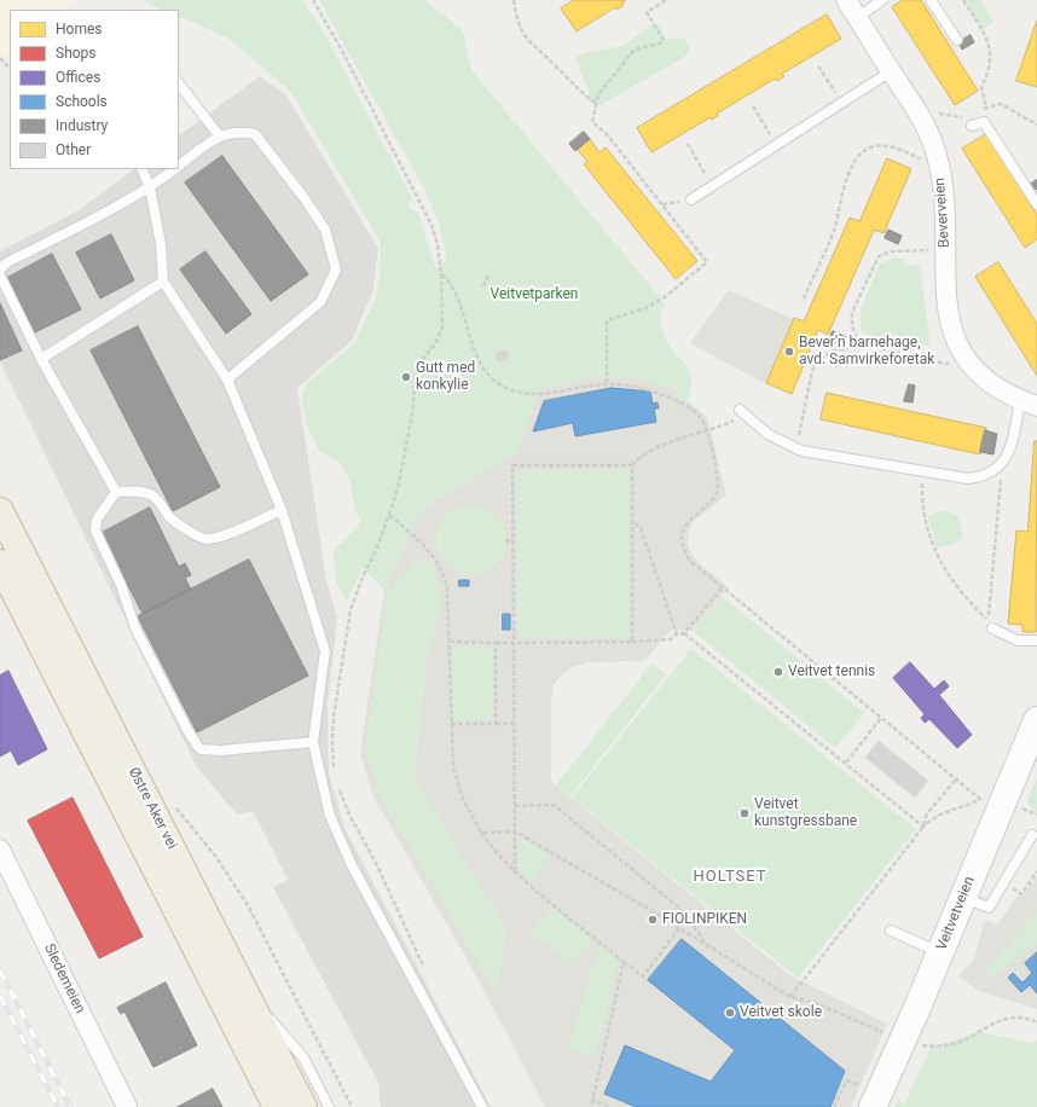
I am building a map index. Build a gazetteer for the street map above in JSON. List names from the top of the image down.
{
  "streets": {
    "highway": ["Østre Aker vei"],
    "street": ["Beverveien", "Veitvetveien", "Sledemeien"]
  },
  "districts": ["HOLTSET"],
  "parks": ["Veitvetparken"],
  "places": [
    "Bever'n barnehage, avd. Samvirkeforetak",
    "Gutt med konkylie",
    "Veitvet tennis",
    "Veitvet kunstgressbane",
    "FIOLINPIKEN",
    "Veitvet skole"
  ],
  "legend": [
    "Homes",
    "Shops",
    "Offices",
    "Schools",
    "Industry",
    "Other"
  ]
}
